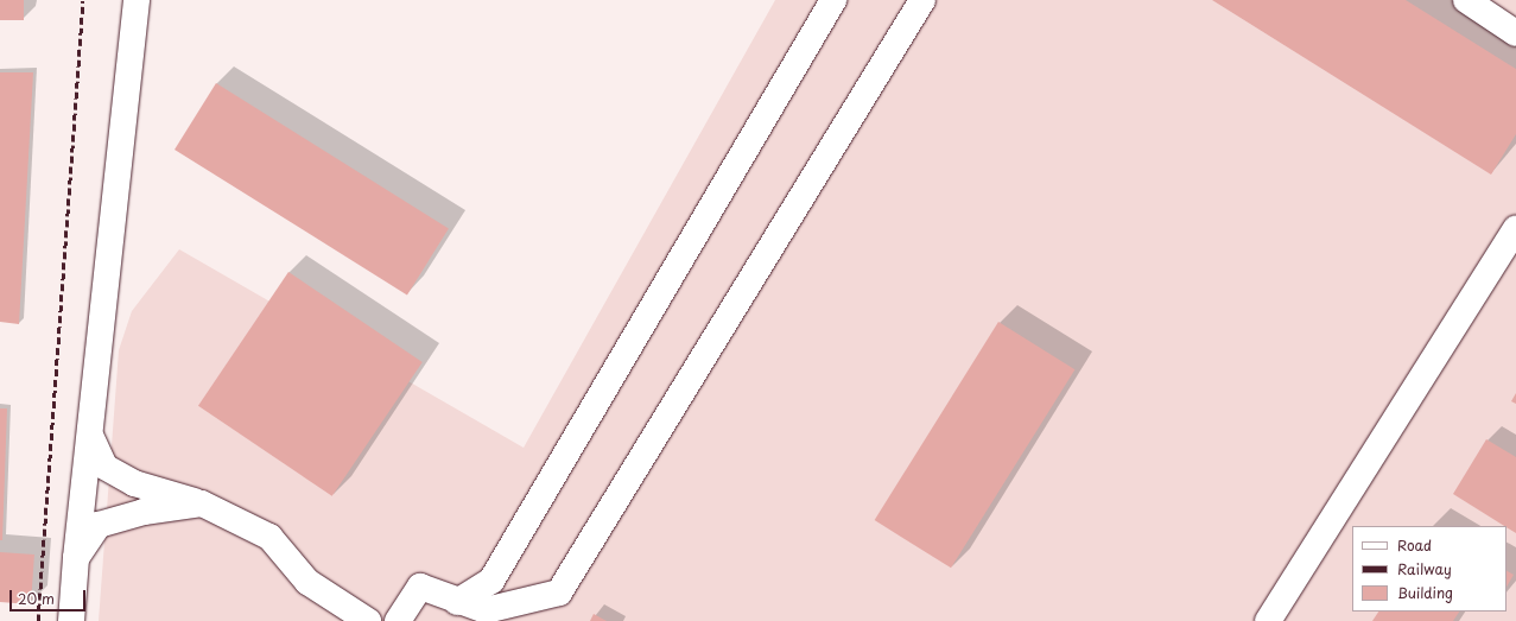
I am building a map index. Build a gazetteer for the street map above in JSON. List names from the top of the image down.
{
  "legend": ["Road", "Railway", "Building"],
  "scale_bar": "20 m"
}
